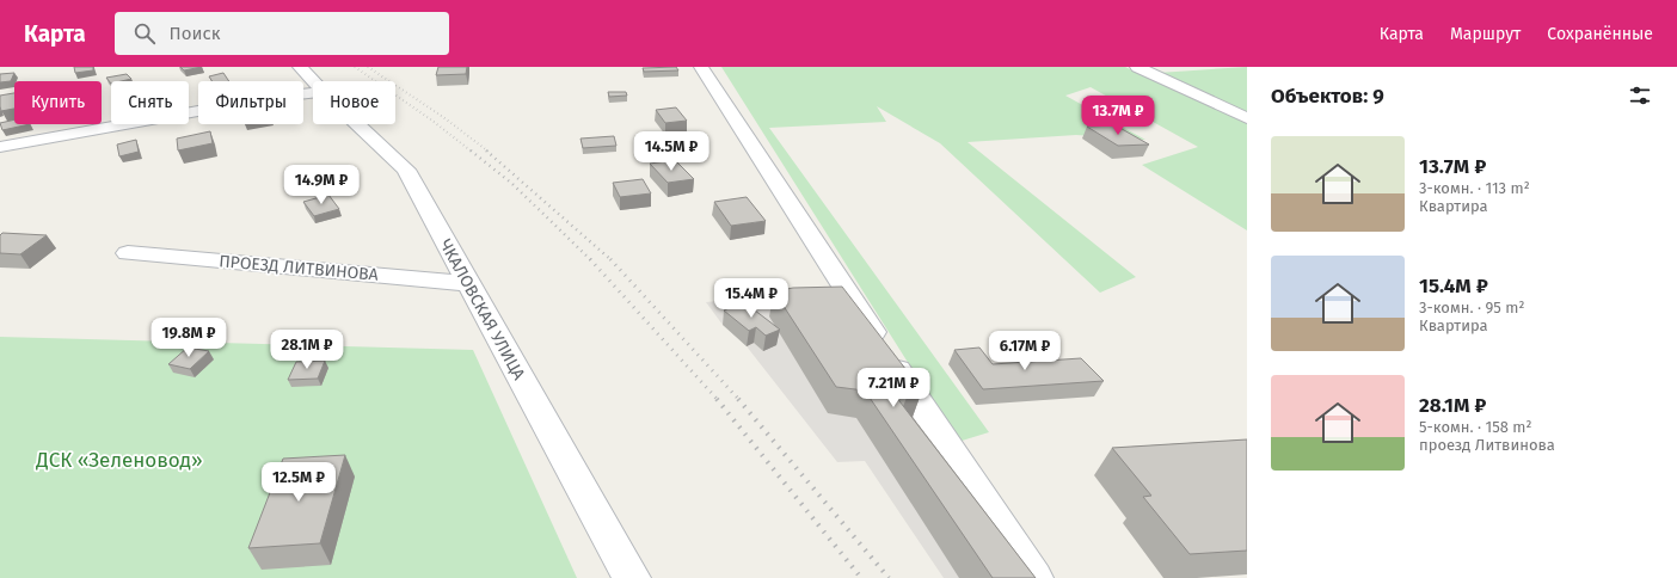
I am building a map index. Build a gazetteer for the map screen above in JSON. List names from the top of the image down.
{
  "streets": {
    "street": ["ПРОЕЗД ЛИТВИНОВА", "ЧКАЛОВСКАЯ УЛИЦА"]
  },
  "crossings": [
    ["ПРОЕЗД ЛИТВИНОВА", "ЧКАЛОВСКАЯ УЛИЦА"]
  ],
  "parks": ["ДСК «Зеленовод»"],
  "page": {
    "header": "Карта",
    "search": "Поиск",
    "nav": ["Карта", "Маршрут", "Сохранённые"],
    "heading": "Объектов: 9",
    "chip": [
      "Купить",
      "Снять",
      "Фильтры",
      "Новое"
    ],
    "price": [
      "13.7M ₽",
      "14.5M ₽",
      "14.9M ₽",
      "15.4M ₽",
      "19.8M ₽",
      "28.1M ₽",
      "6.17M ₽",
      "7.21M ₽",
      "12.5M ₽"
    ],
    "list": [
      {
        "name": "13.7M ₽",
        "note": "3-комн. · 113 m² · Квартира"
      },
      {
        "name": "15.4M ₽",
        "note": "3-комн. · 95 m² · Квартира"
      },
      {
        "name": "28.1M ₽",
        "note": "5-комн. · 158 m² · проезд Литвинова"
      }
    ]
  }
}
